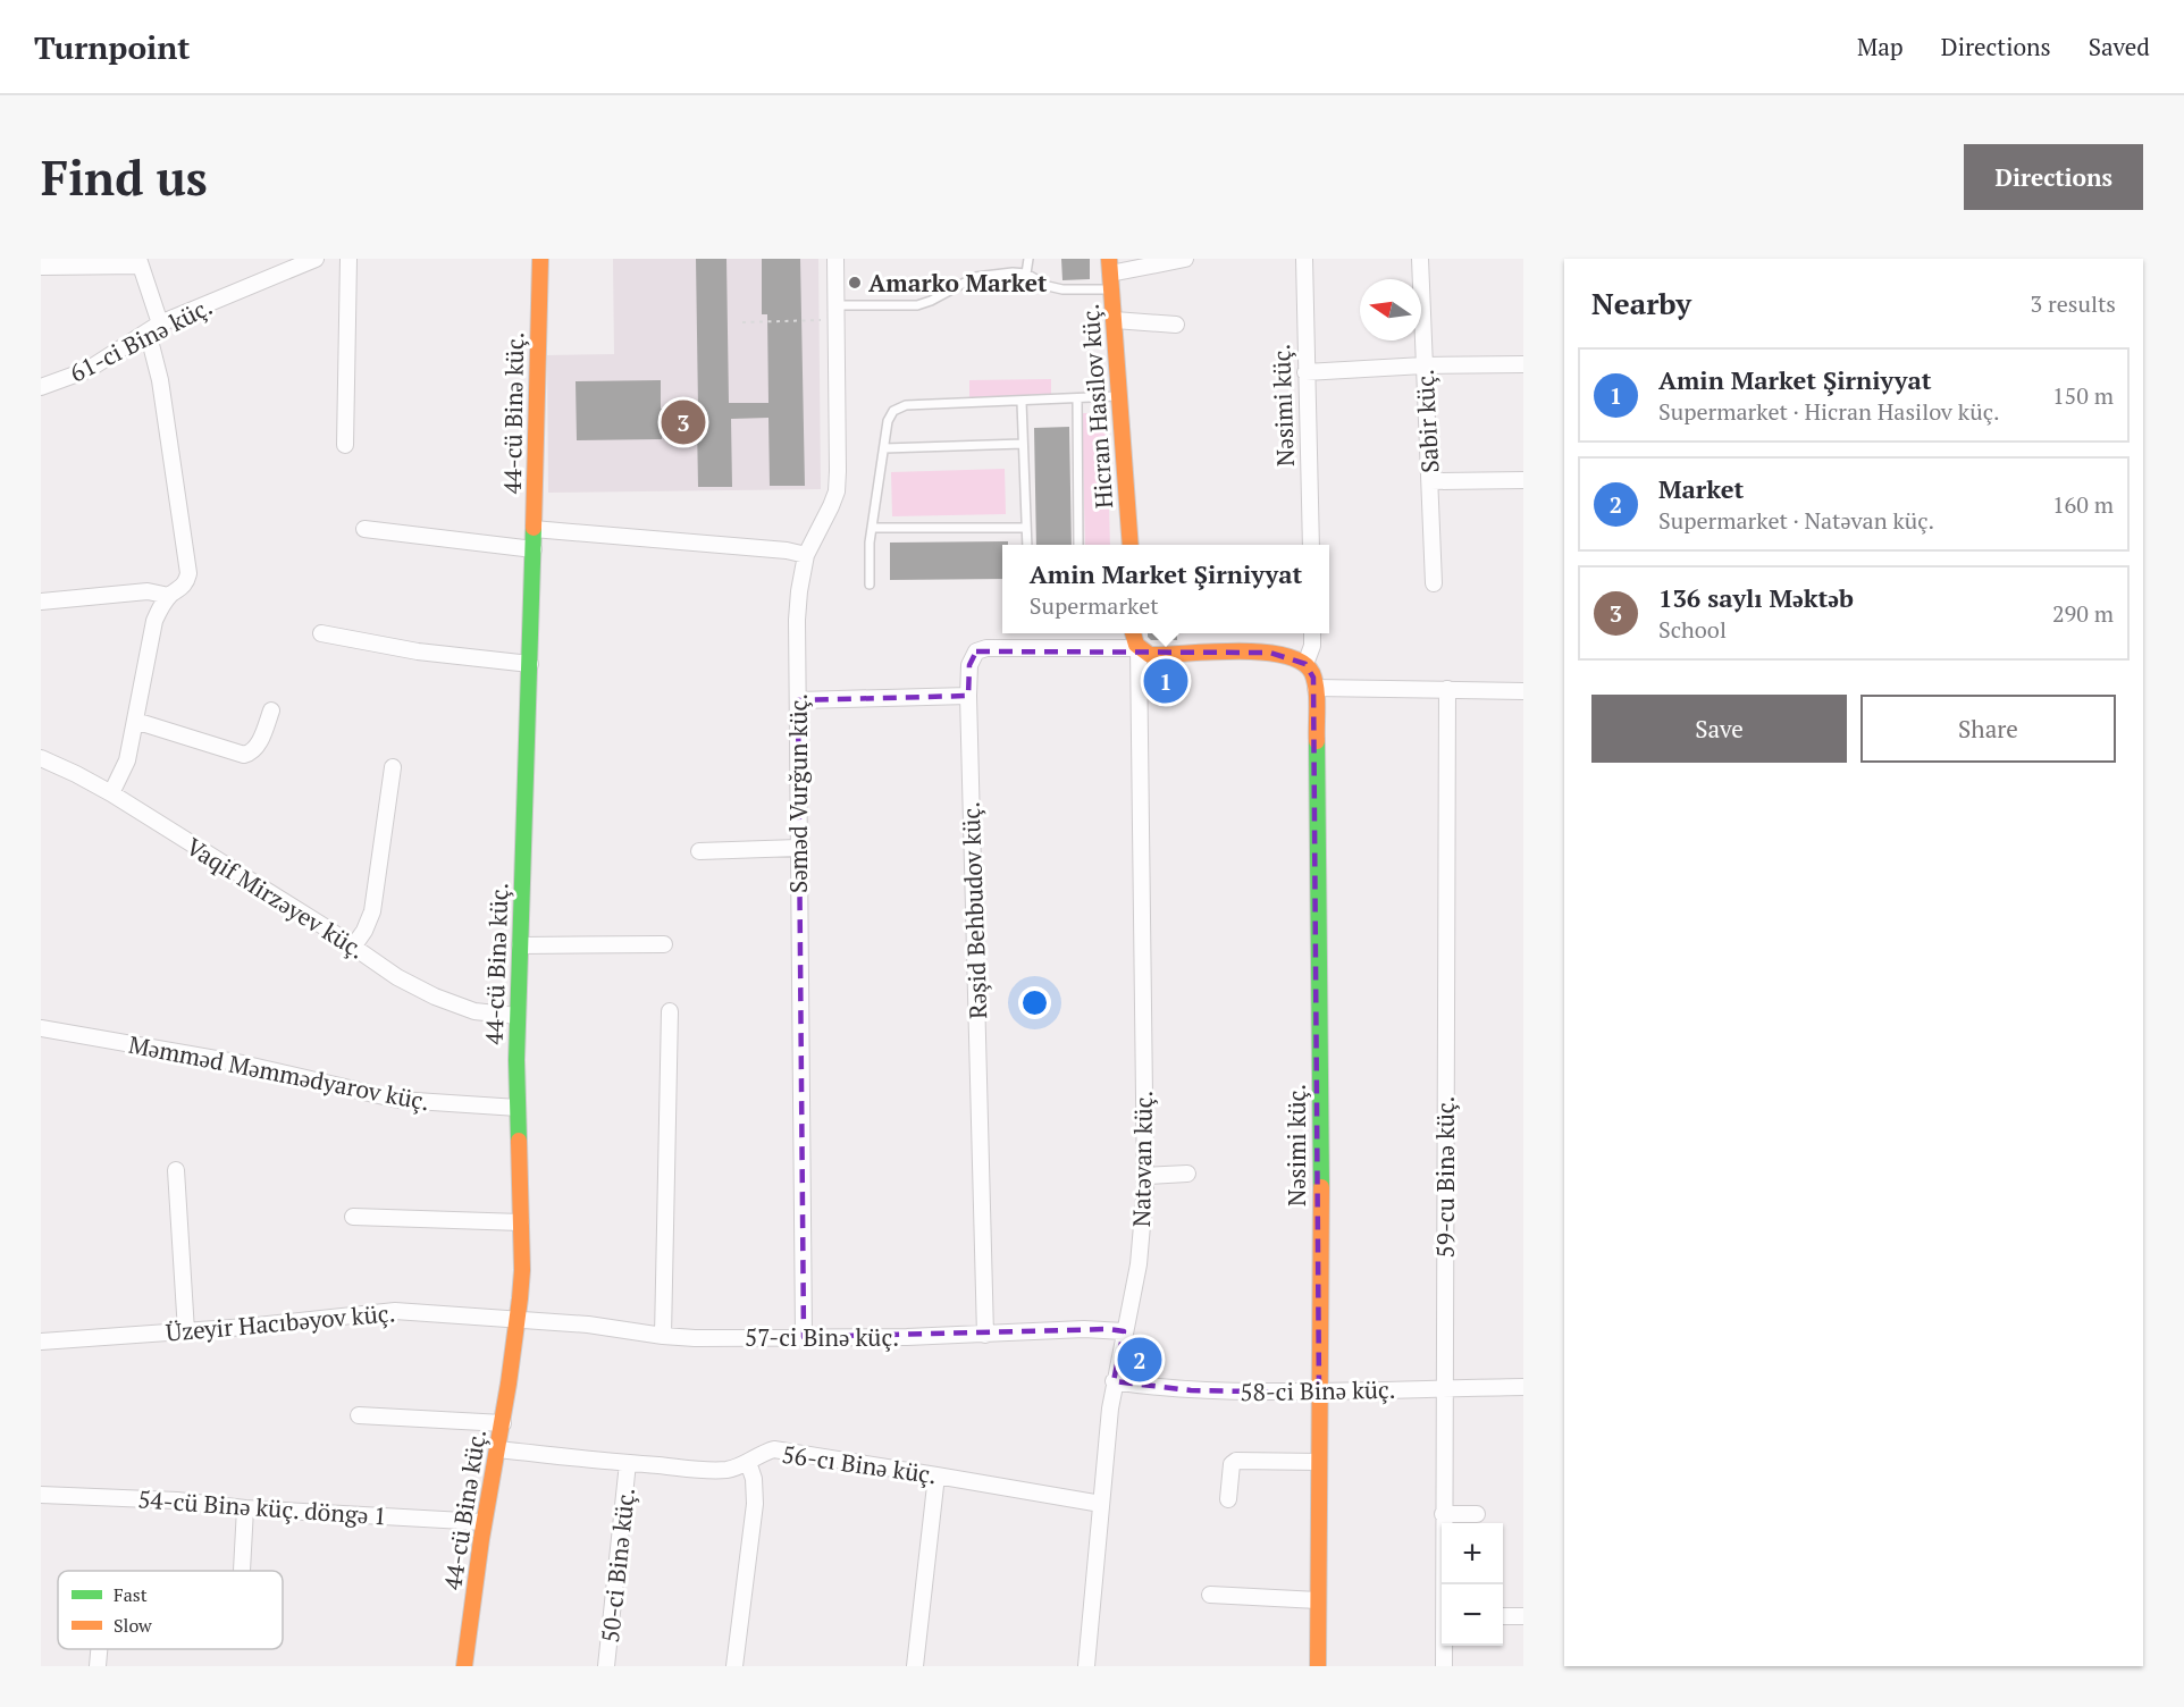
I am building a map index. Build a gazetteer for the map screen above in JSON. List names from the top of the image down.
{
  "streets": {
    "street": [
      "61-ci Binə küç.",
      "Nəsimi küç.",
      "Hicran Hasilov küç.",
      "44-cü Binə küç.",
      "Sabir küç.",
      "Səməd Vurğun küç.",
      "Vaqif Mirzəyev küç.",
      "Rəşid Behbudov küç.",
      "Məmməd Məmmədyarov küç.",
      "Natəvan küç.",
      "59-cu Binə küç.",
      "Üzeyir Hacıbəyov küç.",
      "57-ci Binə küç.",
      "58-ci Binə küç.",
      "56-cı Binə küç.",
      "54-cü Binə küç. döngə 1",
      "50-ci Binə küç."
    ]
  },
  "crossings": [
    ["Nəsimi küç.", "58-ci Binə küç."],
    ["44-cü Binə küç.", "Vaqif Mirzəyev küç."],
    ["44-cü Binə küç.", "Məmməd Məmmədyarov küç."],
    ["44-cü Binə küç.", "Üzeyir Hacıbəyov küç."],
    ["44-cü Binə küç.", "57-ci Binə küç."],
    ["44-cü Binə küç.", "56-cı Binə küç."],
    ["44-cü Binə küç.", "54-cü Binə küç. döngə 1"],
    ["Səməd Vurğun küç.", "57-ci Binə küç."],
    ["Rəşid Behbudov küç.", "Natəvan küç."],
    ["Rəşid Behbudov küç.", "57-ci Binə küç."],
    ["Natəvan küç.", "57-ci Binə küç."],
    ["Natəvan küç.", "58-ci Binə küç."],
    ["Natəvan küç.", "56-cı Binə küç."],
    ["59-cu Binə küç.", "58-ci Binə küç."],
    ["Üzeyir Hacıbəyov küç.", "57-ci Binə küç."],
    ["56-cı Binə küç.", "50-ci Binə küç."]
  ],
  "places": ["Amarko Market"],
  "legend": ["Fast", "Slow"],
  "north": "left",
  "page": {
    "header": "Turnpoint",
    "nav": ["Map", "Directions", "Saved"],
    "buttons": [
      "Directions",
      ["Save", "Share"]
    ],
    "title": "Find us",
    "heading": ["Nearby", "3 results"],
    "list": [
      {
        "mark": "1",
        "name": "Amin Market Şirniyyat",
        "note": "Supermarket · Hicran Hasilov küç.",
        "value": "150 m"
      },
      {
        "mark": "2",
        "name": "Market",
        "note": "Supermarket · Natəvan küç.",
        "value": "160 m"
      },
      {
        "mark": "3",
        "name": "136 saylı Məktəb",
        "note": "School",
        "value": "290 m"
      }
    ],
    "pins": ["3", "1", "2"],
    "popup": ["Amin Market Şirniyyat", "Supermarket"],
    "map_buttons": ["+", "−"]
  }
}
